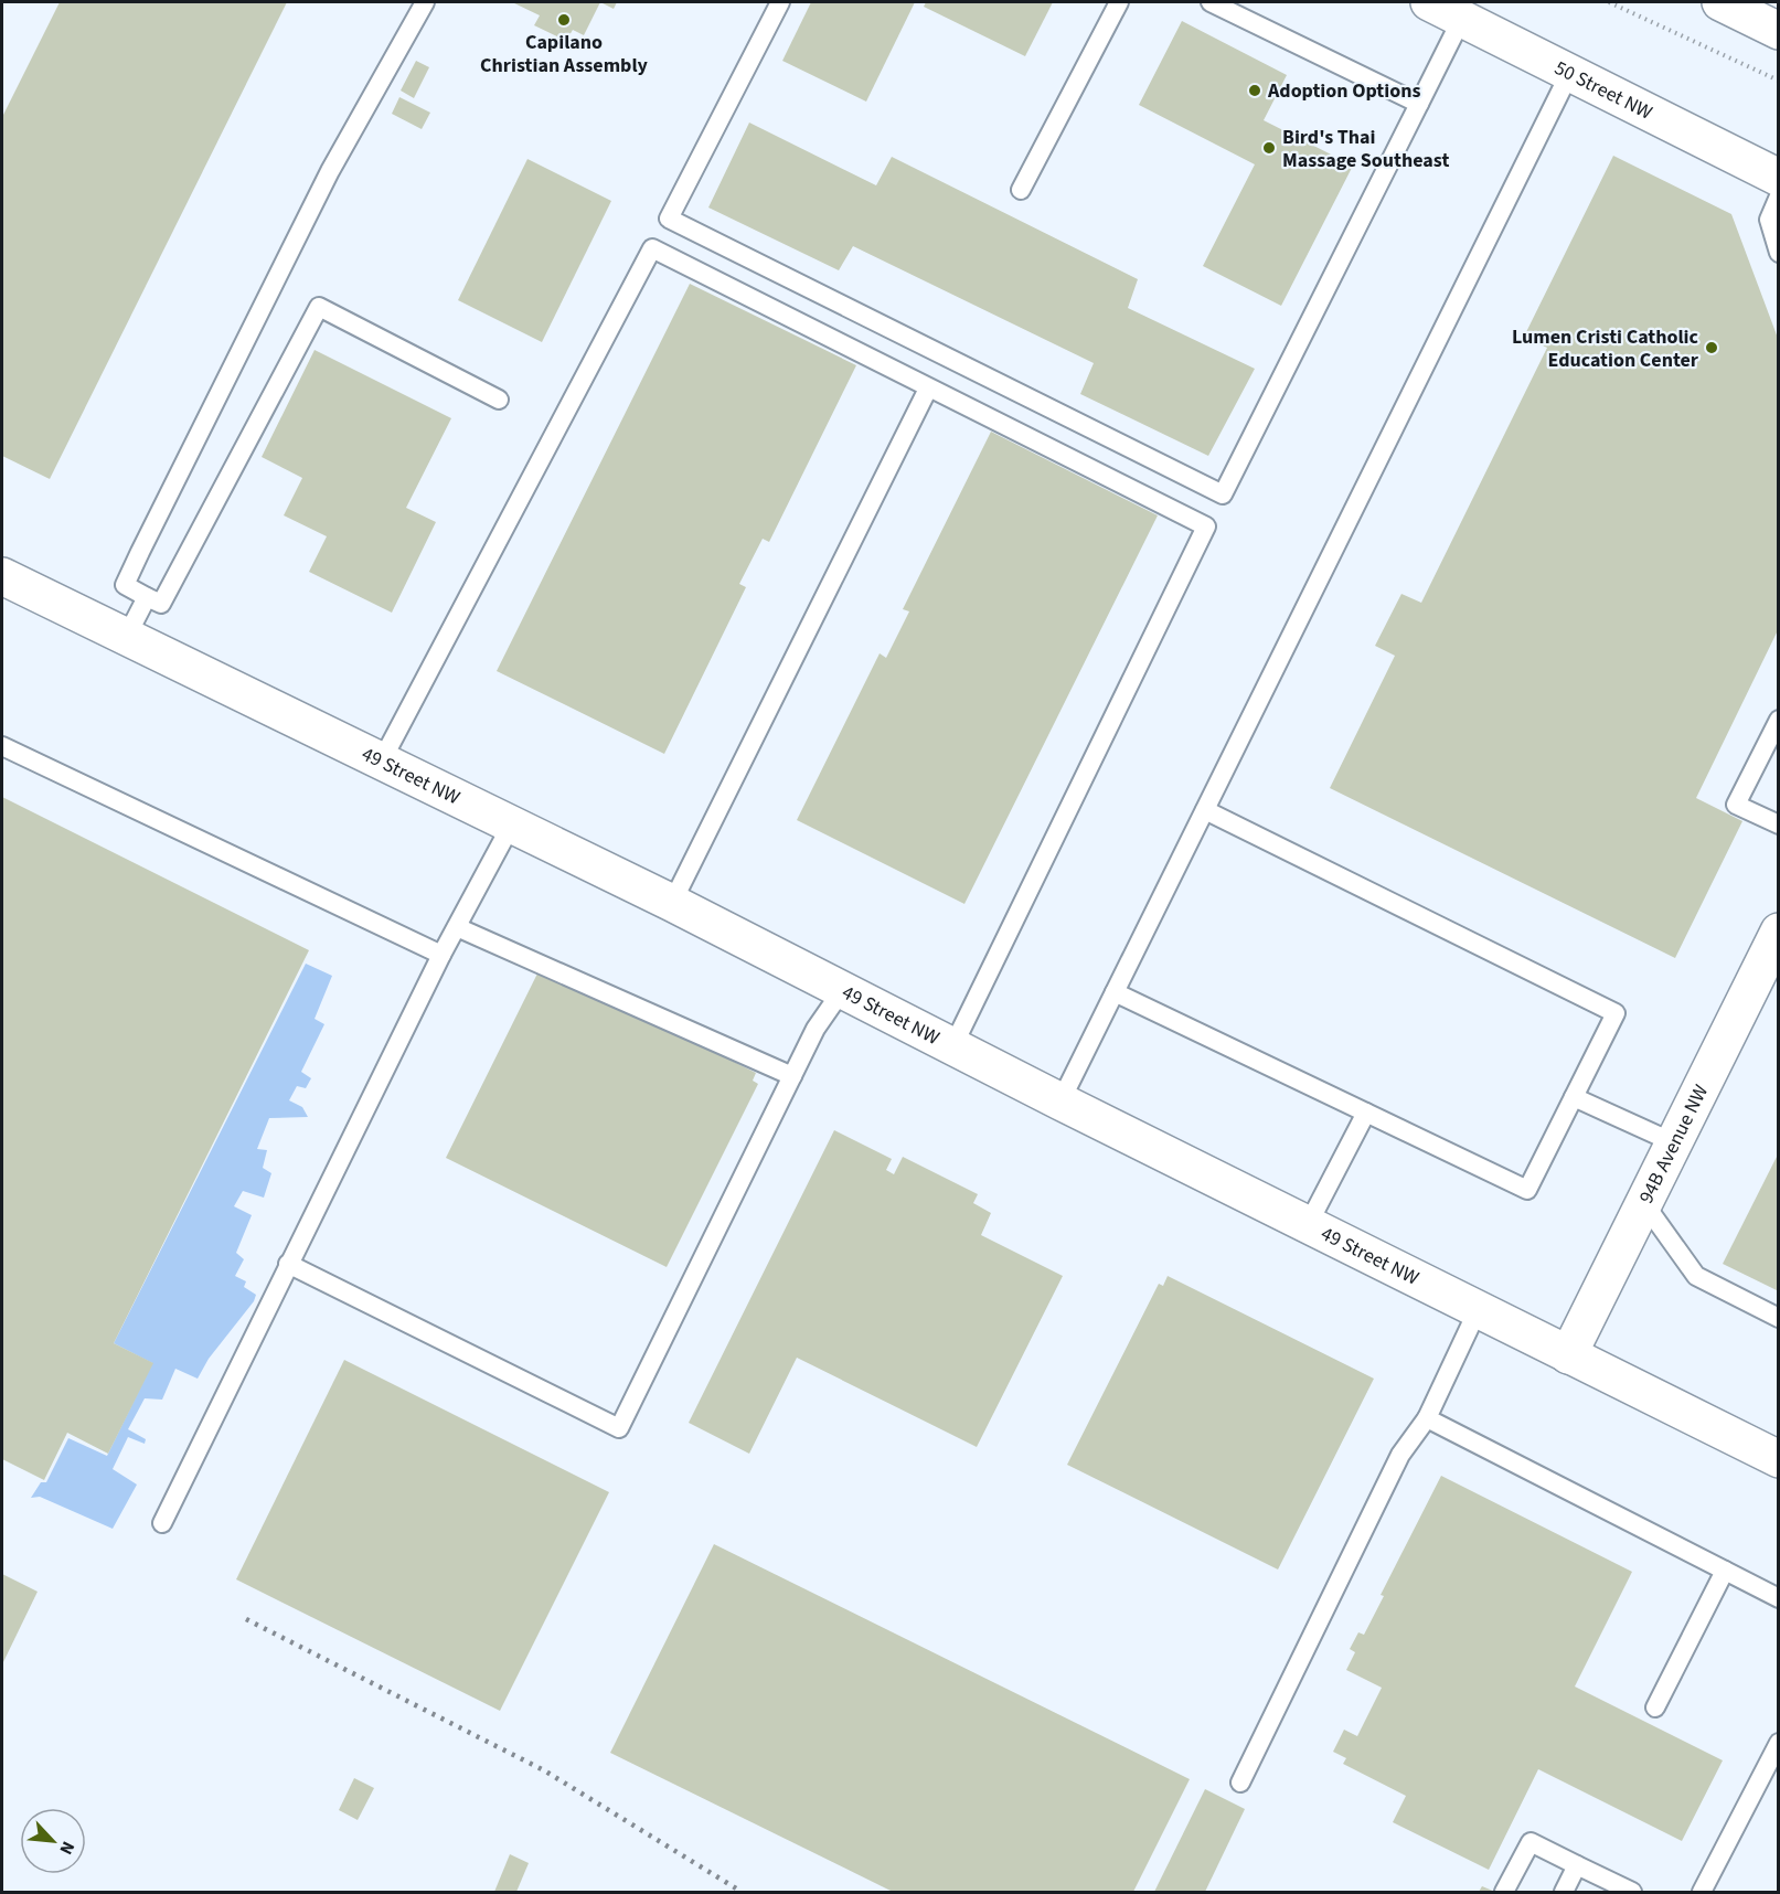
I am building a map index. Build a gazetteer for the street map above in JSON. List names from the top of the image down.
{
  "streets": {
    "street": ["50 Street NW", "49 Street NW", "94B Avenue NW"]
  },
  "crossings": [
    ["49 Street NW", "94B Avenue NW"]
  ],
  "places": [
    "Capilano Christian Assembly",
    "Adoption Options",
    "Bird's Thai Massage Southeast",
    "Lumen Cristi Catholic Education Center"
  ],
  "north": "bottom right"
}
